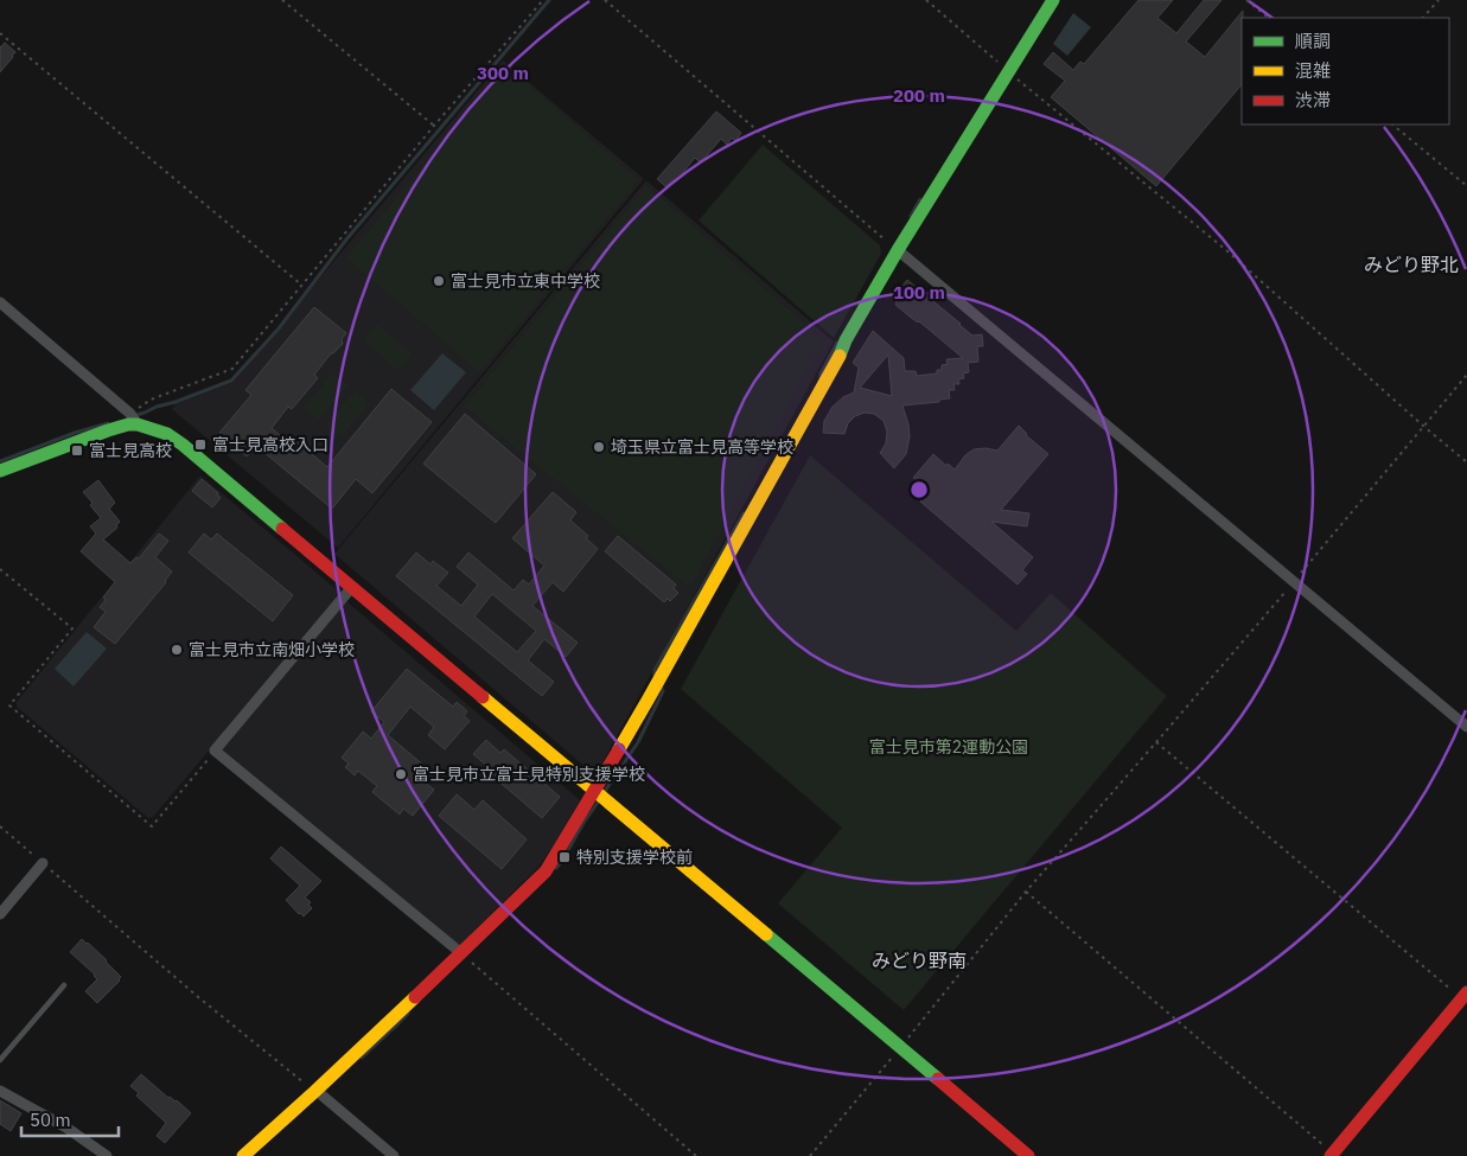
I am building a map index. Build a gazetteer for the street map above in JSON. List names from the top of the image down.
{
  "districts": ["みどり野北", "みどり野南"],
  "parks": ["富士見市第2運動公園"],
  "places": {
    "other": [
      "富士見市立東中学校",
      "埼玉県立富士見高等学校",
      "富士見市立南畑小学校",
      "富士見市立富士見特別支援学校"
    ],
    "transit": ["富士見高校入口", "富士見高校", "特別支援学校前"]
  },
  "legend": ["順調", "混雑", "渋滞"],
  "scale_bar": "50 m",
  "rings": ["300 m", "200 m", "100 m"]
}
